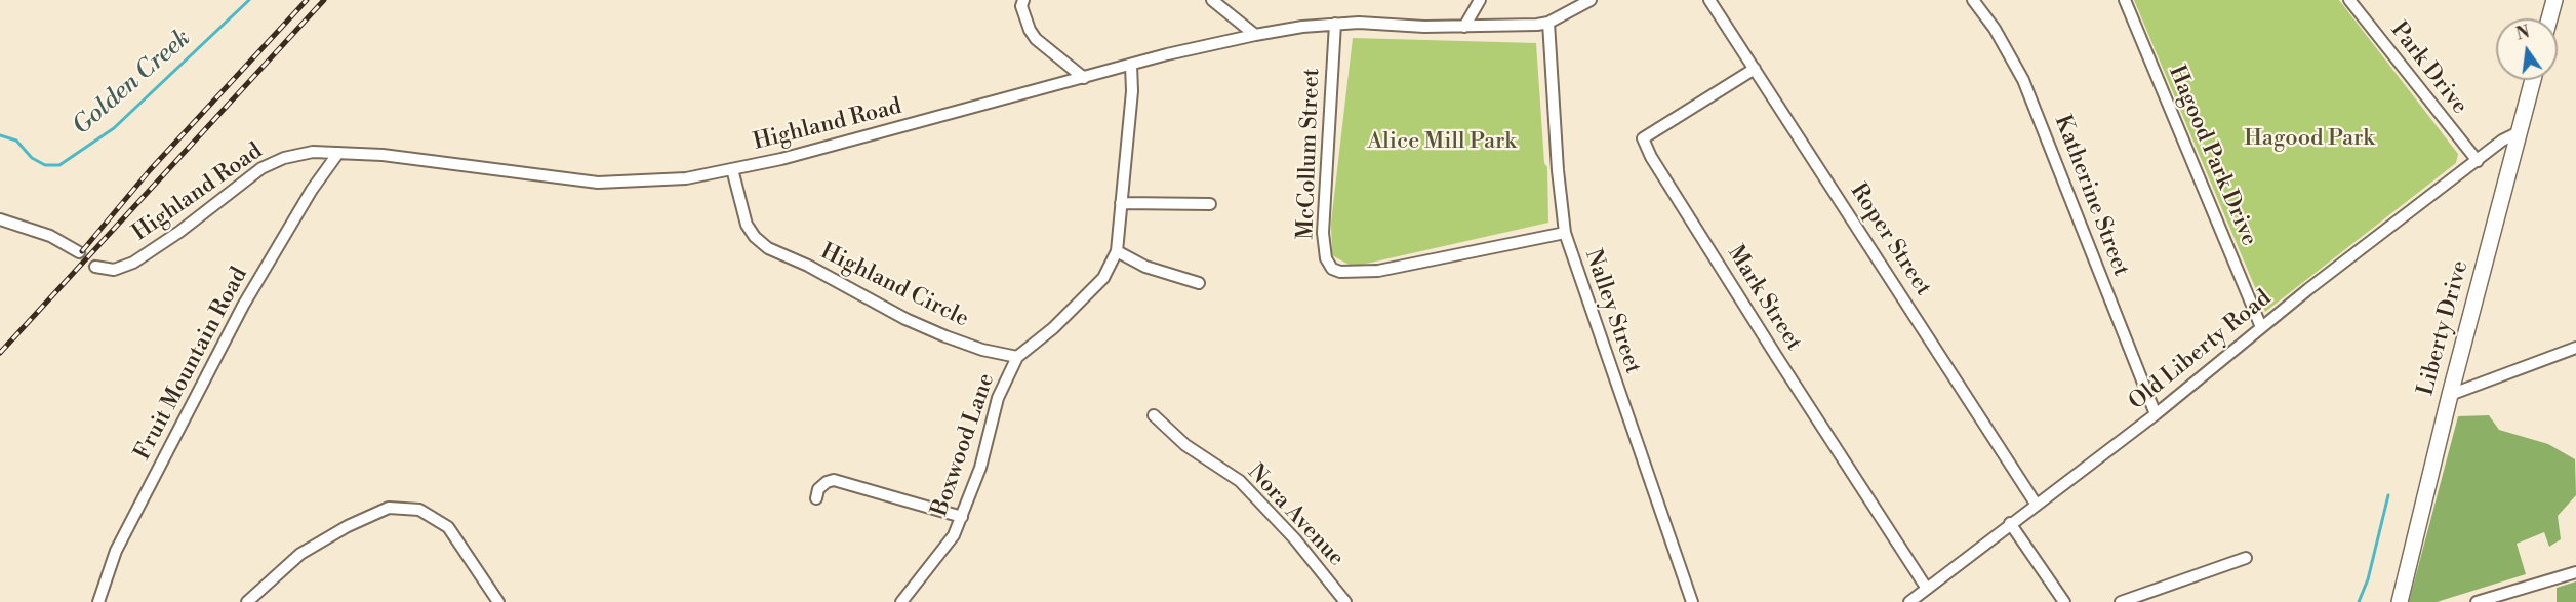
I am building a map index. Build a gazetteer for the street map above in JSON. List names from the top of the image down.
{
  "streets": {
    "main road": ["Liberty Drive"],
    "street": [
      "Park Drive",
      "Highland Road",
      "McCollum Street",
      "Hagood Park Drive",
      "Katherine Street",
      "Roper Street",
      "Highland Circle",
      "Mark Street",
      "Nalley Street",
      "Old Liberty Road",
      "Fruit Mountain Road",
      "Boxwood Lane",
      "Nora Avenue"
    ]
  },
  "crossings": [
    ["Park Drive", "Old Liberty Road"],
    ["Highland Road", "McCollum Street"],
    ["Highland Road", "Highland Circle"],
    ["Highland Road", "Nalley Street"],
    ["Highland Road", "Fruit Mountain Road"],
    ["McCollum Street", "Nalley Street"],
    ["Hagood Park Drive", "Old Liberty Road"],
    ["Katherine Street", "Old Liberty Road"],
    ["Roper Street", "Mark Street"],
    ["Roper Street", "Old Liberty Road"],
    ["Highland Circle", "Boxwood Lane"],
    ["Mark Street", "Old Liberty Road"],
    ["Liberty Drive", "Old Liberty Road"]
  ],
  "water": ["Golden Creek"],
  "parks": ["Hagood Park", "Alice Mill Park"],
  "north": "top"
}
